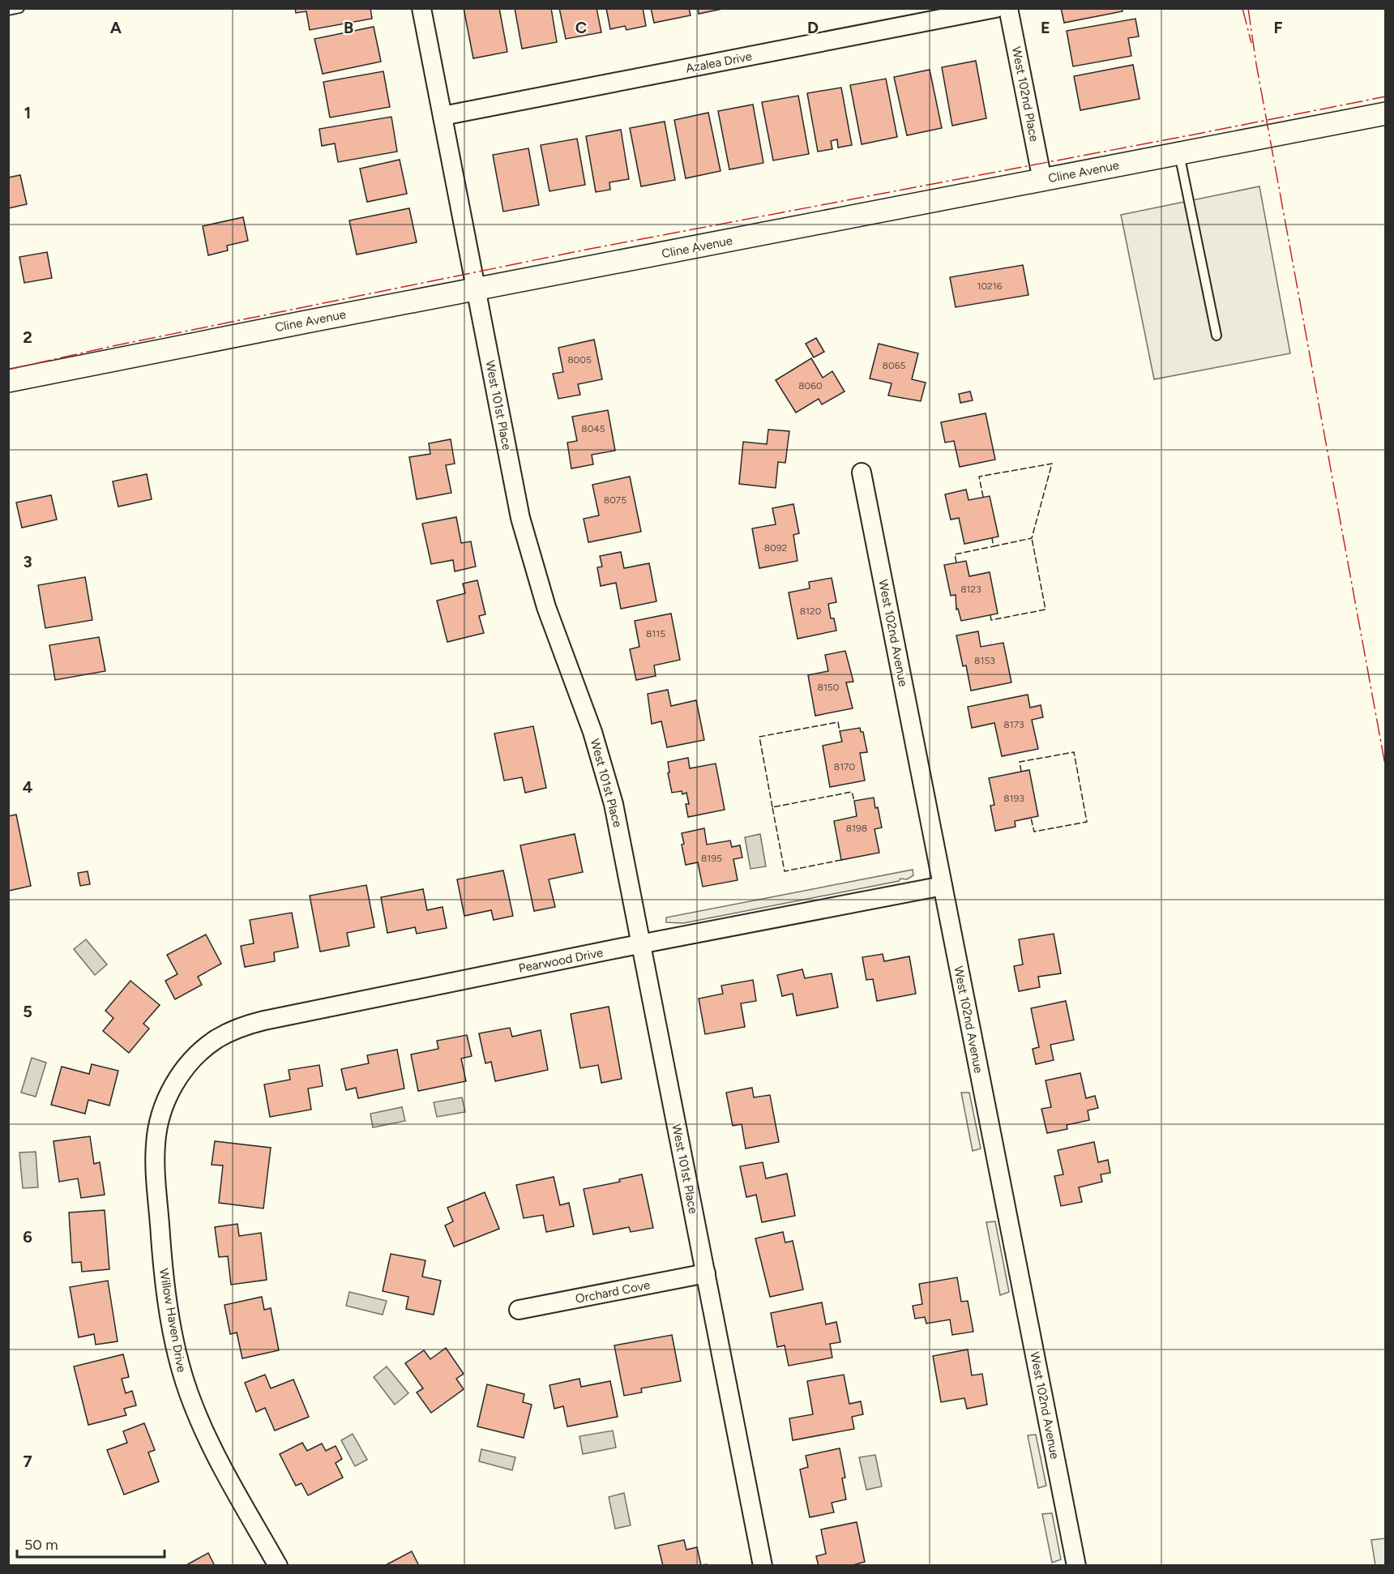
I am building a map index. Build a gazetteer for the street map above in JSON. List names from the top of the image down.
{
  "streets": {
    "street": [
      "Azalea Drive",
      "West 102nd Place",
      "Cline Avenue",
      "West 101st Place",
      "West 102nd Avenue",
      "Pearwood Drive",
      "Orchard Cove",
      "Willow Haven Drive"
    ]
  },
  "crossings": [
    ["Azalea Drive", "West 101st Place"],
    ["West 102nd Place", "Cline Avenue"],
    ["Cline Avenue", "West 101st Place"],
    ["West 101st Place", "Pearwood Drive"],
    ["West 101st Place", "Orchard Cove"],
    ["West 102nd Avenue", "Pearwood Drive"],
    ["Pearwood Drive", "Willow Haven Drive"]
  ],
  "house_numbers": [
    "10216",
    "8005",
    "8065",
    "8060",
    "8045",
    "8075",
    "8092",
    "8123",
    "8120",
    "8115",
    "8153",
    "8150",
    "8173",
    "8170",
    "8193",
    "8198",
    "8195"
  ],
  "scale_bar": "50 m",
  "grid": {
    "columns": [
      "A",
      "B",
      "C",
      "D",
      "E",
      "F"
    ],
    "rows": [
      "1",
      "2",
      "3",
      "4",
      "5",
      "6",
      "7"
    ]
  }
}
